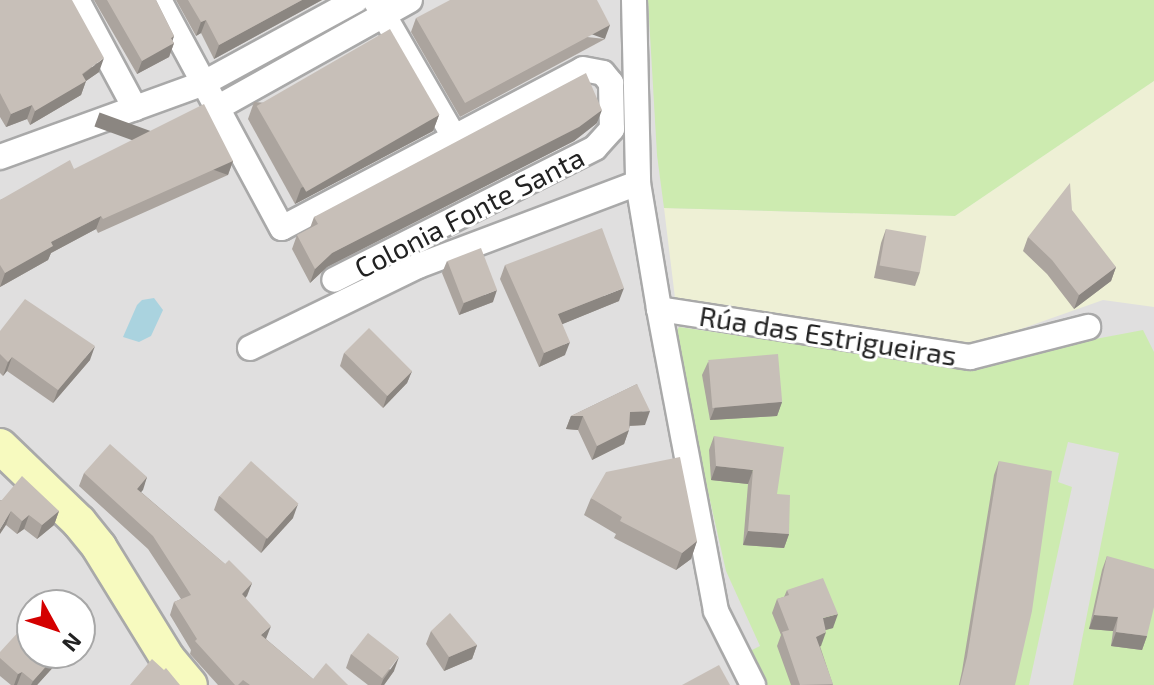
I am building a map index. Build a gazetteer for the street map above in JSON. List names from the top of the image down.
{
  "streets": {
    "street": ["Colonia Fonte Santa", "Rúa das Estrigueiras"]
  },
  "north": "bottom right"
}
